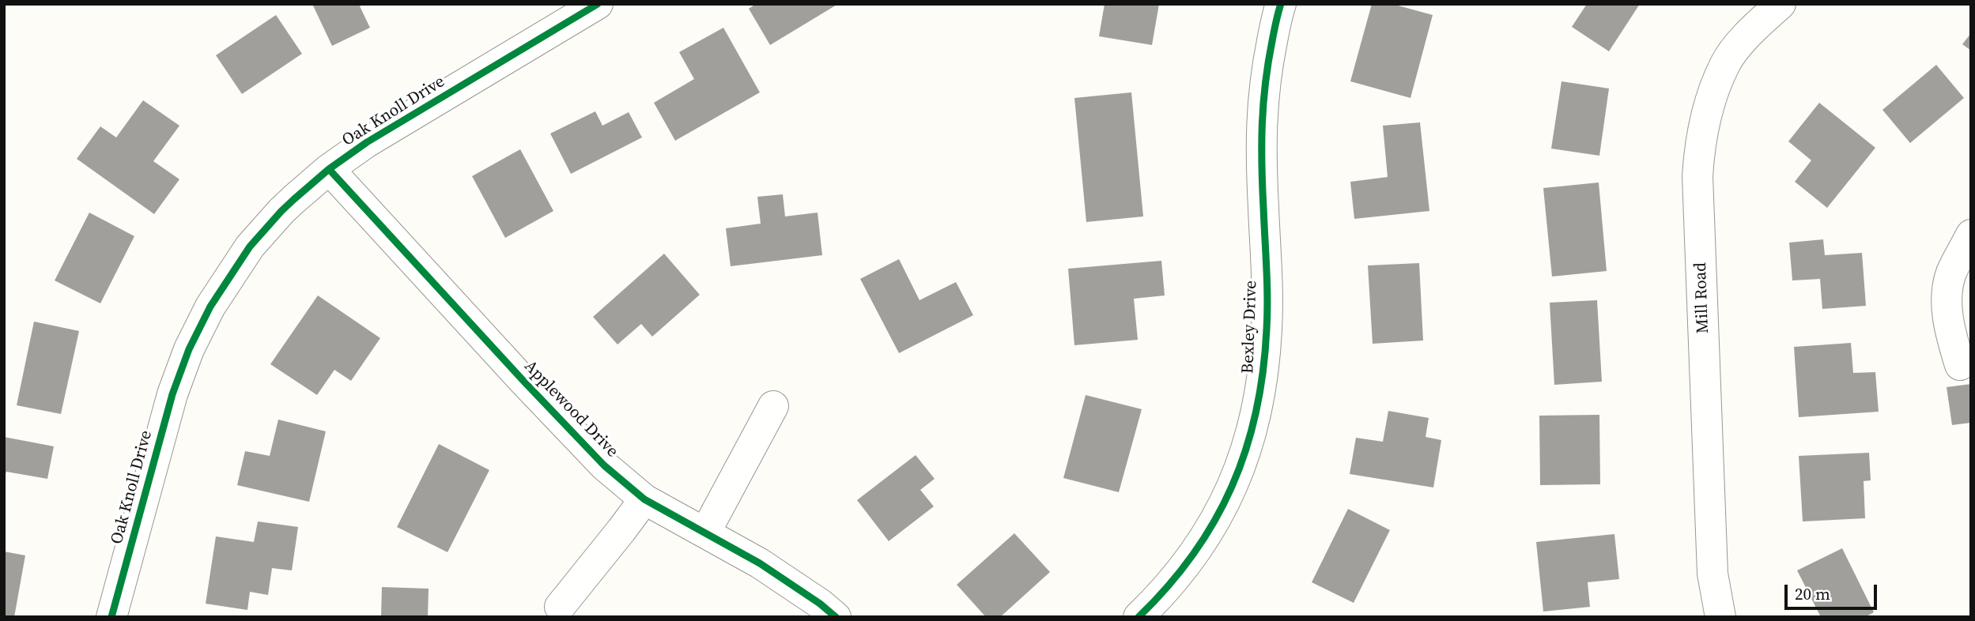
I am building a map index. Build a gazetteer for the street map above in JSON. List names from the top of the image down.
{
  "streets": {
    "street": [
      "Oak Knoll Drive",
      "Mill Road",
      "Bexley Drive",
      "Applewood Drive"
    ]
  },
  "crossings": [
    ["Oak Knoll Drive", "Applewood Drive"]
  ],
  "scale_bar": "20 m"
}
